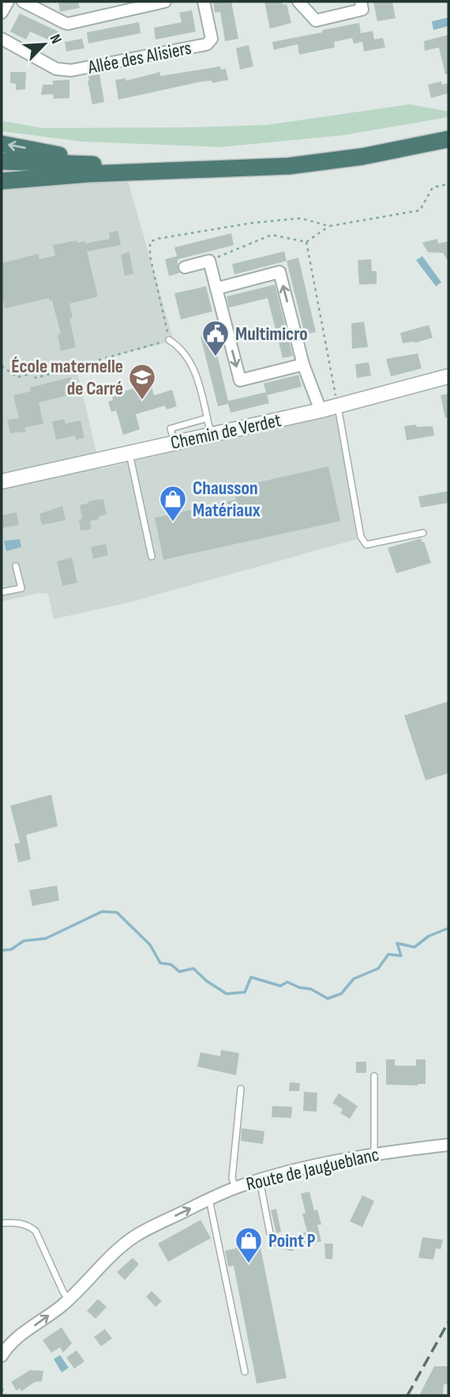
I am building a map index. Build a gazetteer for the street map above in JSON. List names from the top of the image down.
{
  "streets": {
    "street": ["Allée des Alisiers", "Chemin de Verdet", "Route de Jaugueblanc"]
  },
  "one_way": ["Route de Jaugueblanc"],
  "places": {
    "public building": ["Multimicro"],
    "school or university": ["École maternelle de Carré"],
    "shop": ["Chausson Matériaux", "Point P"]
  },
  "north": "top right"
}
